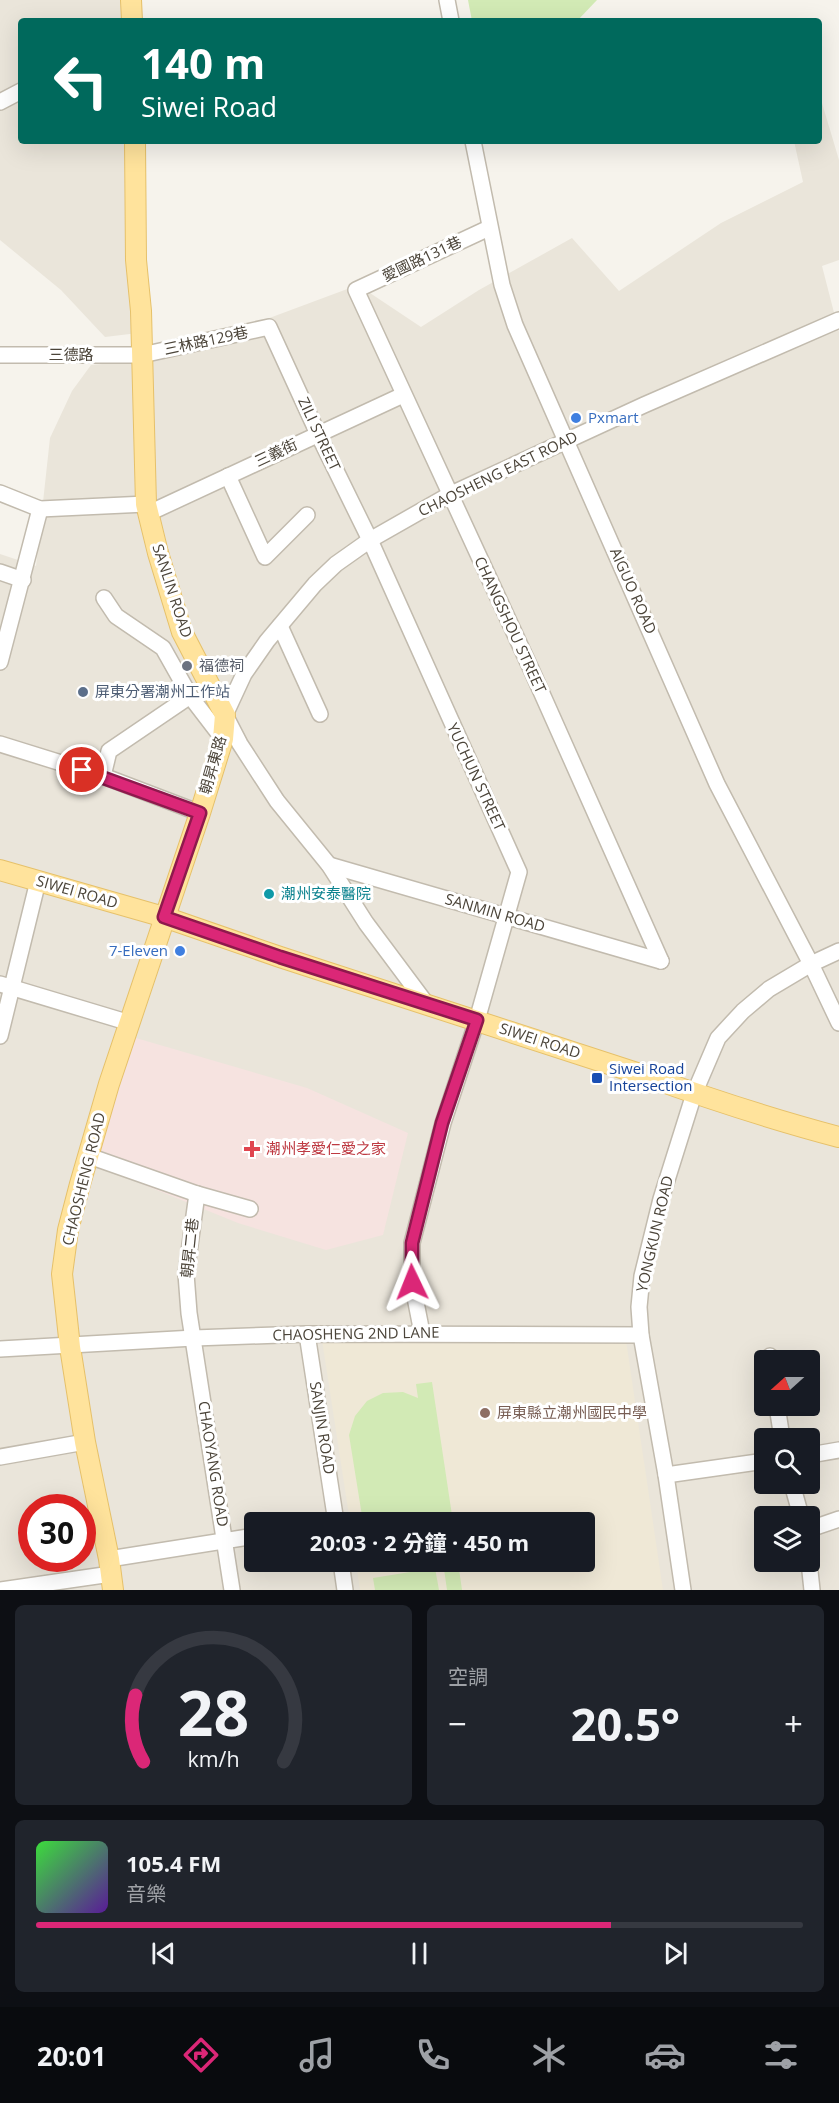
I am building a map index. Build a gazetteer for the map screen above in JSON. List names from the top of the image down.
{
  "streets": {
    "main road": [
      "SANLIN ROAD",
      "朝昇東路",
      "SIWEI ROAD",
      "CHAOSHENG ROAD"
    ],
    "street": [
      "愛國路131巷",
      "三林路129巷",
      "三德路",
      "ZILI STREET",
      "三義街",
      "CHAOSHENG EAST ROAD",
      "AIGUO ROAD",
      "CHANGSHOU STREET",
      "YUCHUN STREET",
      "SANMIN ROAD",
      "YONGKUN ROAD",
      "朝昇二巷",
      "CHAOSHENG 2ND LANE",
      "SANJIN ROAD",
      "CHAOYANG ROAD"
    ]
  },
  "crossings": [
    ["愛國路131巷", "AIGUO ROAD"],
    ["愛國路131巷", "CHANGSHOU STREET"],
    ["三林路129巷", "三德路"],
    ["三林路129巷", "ZILI STREET"],
    ["三林路129巷", "SANLIN ROAD"],
    ["三德路", "SANLIN ROAD"],
    ["ZILI STREET", "三義街"],
    ["ZILI STREET", "CHAOSHENG EAST ROAD"],
    ["ZILI STREET", "YUCHUN STREET"],
    ["三義街", "SANLIN ROAD"],
    ["三義街", "CHANGSHOU STREET"],
    ["CHAOSHENG EAST ROAD", "SANLIN ROAD"],
    ["CHAOSHENG EAST ROAD", "AIGUO ROAD"],
    ["CHAOSHENG EAST ROAD", "CHANGSHOU STREET"],
    ["CHAOSHENG EAST ROAD", "朝昇東路"],
    ["CHAOSHENG EAST ROAD", "YUCHUN STREET"],
    ["SANLIN ROAD", "朝昇東路"],
    ["SANLIN ROAD", "SIWEI ROAD"],
    ["SANLIN ROAD", "SANMIN ROAD"],
    ["AIGUO ROAD", "YONGKUN ROAD"],
    ["CHANGSHOU STREET", "SANMIN ROAD"],
    ["朝昇東路", "SIWEI ROAD"],
    ["朝昇東路", "CHAOSHENG ROAD"],
    ["YUCHUN STREET", "SIWEI ROAD"],
    ["YUCHUN STREET", "SANMIN ROAD"],
    ["YUCHUN STREET", "CHAOSHENG 2ND LANE"],
    ["SIWEI ROAD", "CHAOSHENG ROAD"],
    ["SIWEI ROAD", "YONGKUN ROAD"],
    ["CHAOSHENG ROAD", "CHAOSHENG 2ND LANE"],
    ["YONGKUN ROAD", "CHAOSHENG 2ND LANE"],
    ["朝昇二巷", "CHAOSHENG 2ND LANE"],
    ["朝昇二巷", "CHAOYANG ROAD"],
    ["CHAOSHENG 2ND LANE", "SANJIN ROAD"],
    ["CHAOSHENG 2ND LANE", "CHAOYANG ROAD"]
  ],
  "places": {
    "other": [
      "Pxmart",
      "福德祠",
      "屏東分署潮州工作站",
      "潮州安泰醫院",
      "7-Eleven",
      "屏東縣立潮州國民中學"
    ],
    "transit": ["Siwei Road Intersection"],
    "health": ["潮州孝愛仁愛之家"]
  },
  "north": "left",
  "page": {
    "turn": ["140 m", "Siwei Road"],
    "limit": "30",
    "trip": "20:03 · 2 分鐘 · 450 m",
    "tile": "空調",
    "heat": ["−", "20.5°", "+"],
    "song": ["105.4 FM", "音樂"],
    "tabs": "20:01",
    "gauge": ["28", "km/h"]
  }
}
